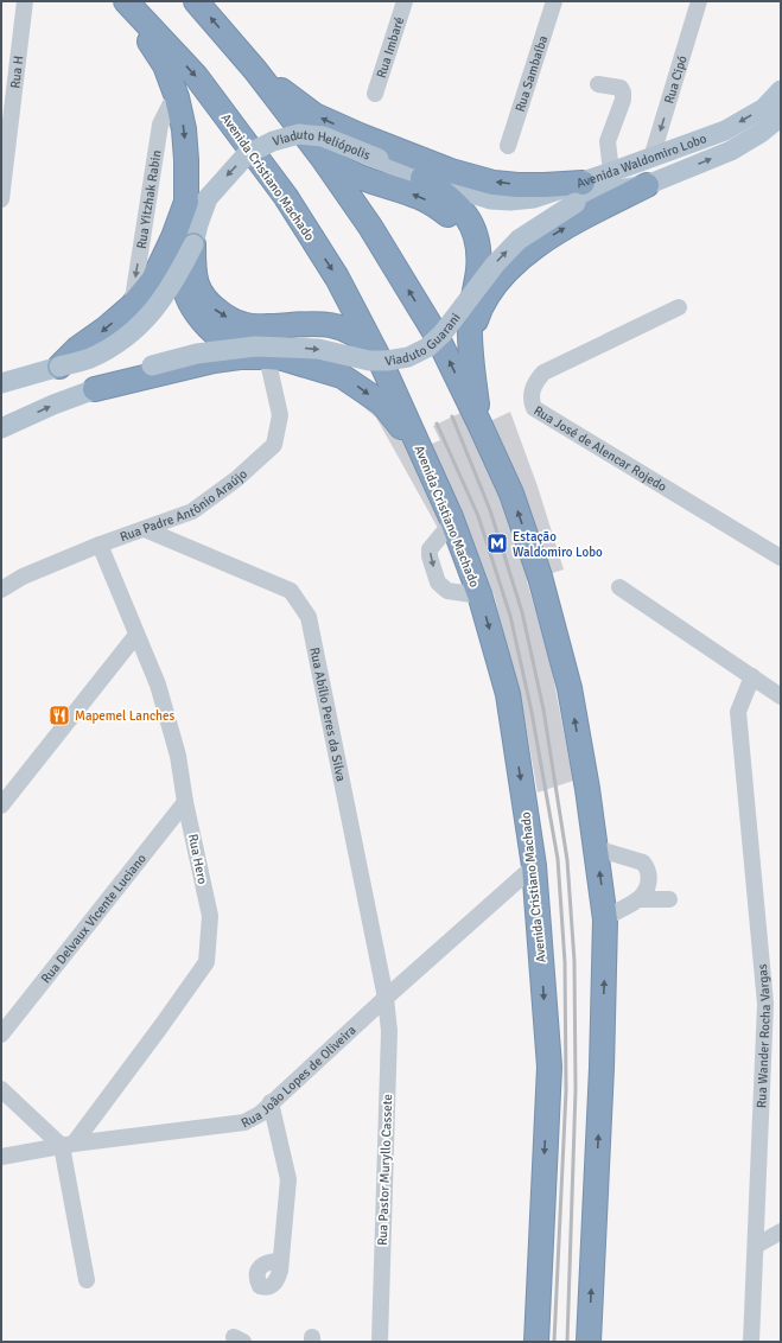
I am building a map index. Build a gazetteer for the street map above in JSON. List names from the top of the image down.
{
  "streets": {
    "highway": ["Avenida Cristiano Machado"],
    "main road": ["Viaduto Heliópolis", "Avenida Waldomiro Lobo", "Viaduto Guarani"],
    "street": [
      "Rua Imbaré",
      "Rua H",
      "Rua Sambaíba",
      "Rua Cipó",
      "Rua Yitzhak Rabin",
      "Rua José de Alencar Rojedo",
      "Rua Padre Antônio Araújo",
      "Rua Abílio Peres da Silva",
      "Rua Hero",
      "Rua Delvaux Vicente Luciano",
      "Rua Wander Rocha Vargas",
      "Rua João Lopes de Oliveira",
      "Rua Pastor Muryllo Cassete"
    ]
  },
  "crossings": [
    ["Rua Cipó", "Avenida Waldomiro Lobo"],
    ["Viaduto Heliópolis", "Avenida Waldomiro Lobo"],
    ["Avenida Waldomiro Lobo", "Viaduto Guarani"],
    ["Avenida Cristiano Machado", "Rua João Lopes de Oliveira"],
    ["Viaduto Guarani", "Rua Padre Antônio Araújo"],
    ["Rua Padre Antônio Araújo", "Rua Abílio Peres da Silva"],
    ["Rua Padre Antônio Araújo", "Rua Hero"],
    ["Rua Abílio Peres da Silva", "Rua João Lopes de Oliveira"],
    ["Rua Abílio Peres da Silva", "Rua Pastor Muryllo Cassete"],
    ["Rua Hero", "Rua Delvaux Vicente Luciano"],
    ["Rua Hero", "Rua João Lopes de Oliveira"],
    ["Rua João Lopes de Oliveira", "Rua Pastor Muryllo Cassete"]
  ],
  "one_way": [
    "Rua Cipó",
    "Viaduto Heliópolis",
    "Rua Yitzhak Rabin",
    "Viaduto Guarani"
  ],
  "places": {
    "metro station": ["Estação Waldomiro Lobo"],
    "restaurant": ["Mapemel Lanches"]
  }
}
